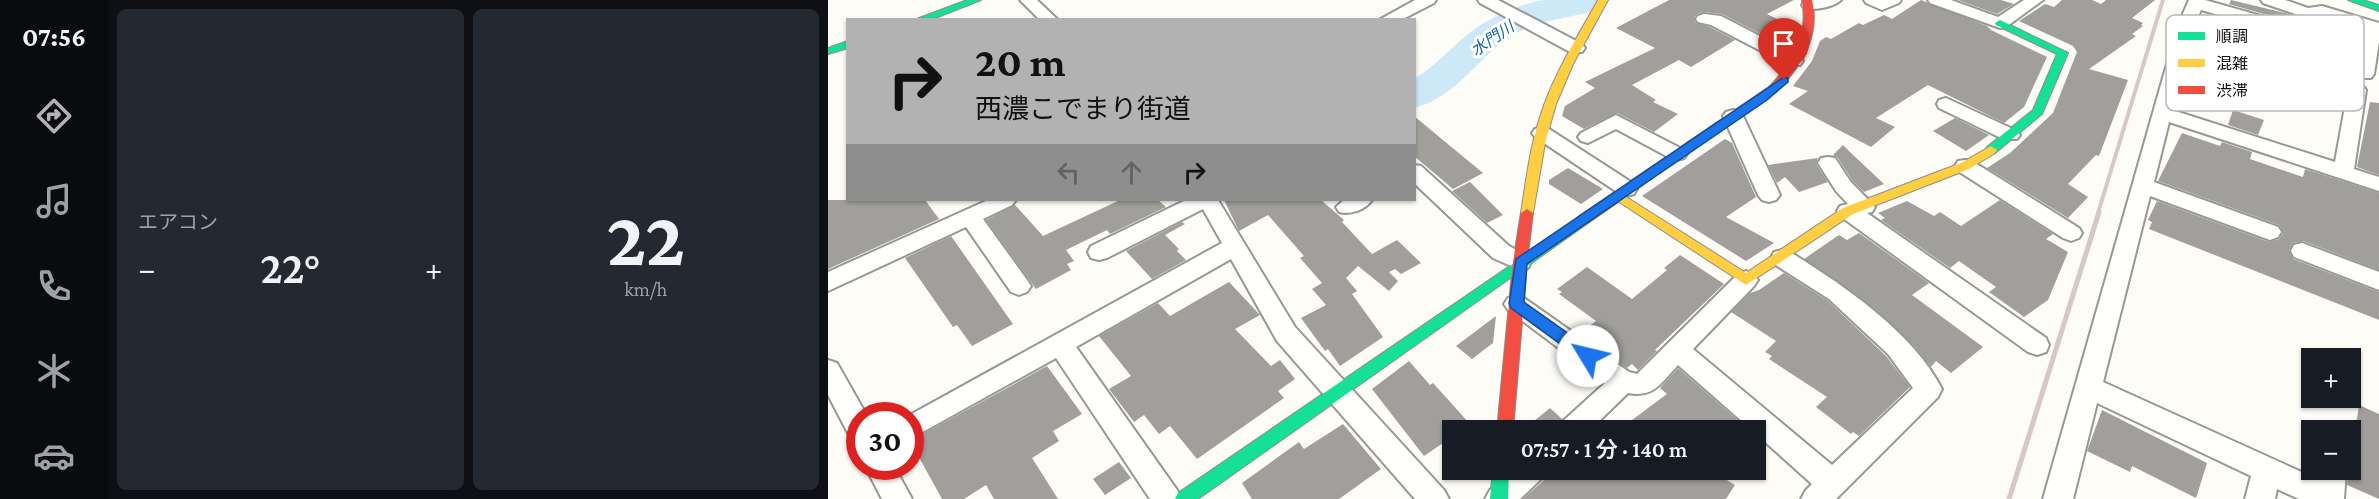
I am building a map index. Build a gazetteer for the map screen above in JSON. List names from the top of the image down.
{
  "water": ["水門川"],
  "legend": ["順調", "混雑", "渋滞"],
  "page": {
    "tabs": "07:56",
    "tile": [
      "エアコン",
      ["22", "km/h"]
    ],
    "turn": ["20 m", "西濃こでまり街道"],
    "heat": ["−", "22°", "+"],
    "map_buttons": ["+", "−"],
    "limit": "30",
    "trip": "07:57 · 1 分 · 140 m"
  }
}
